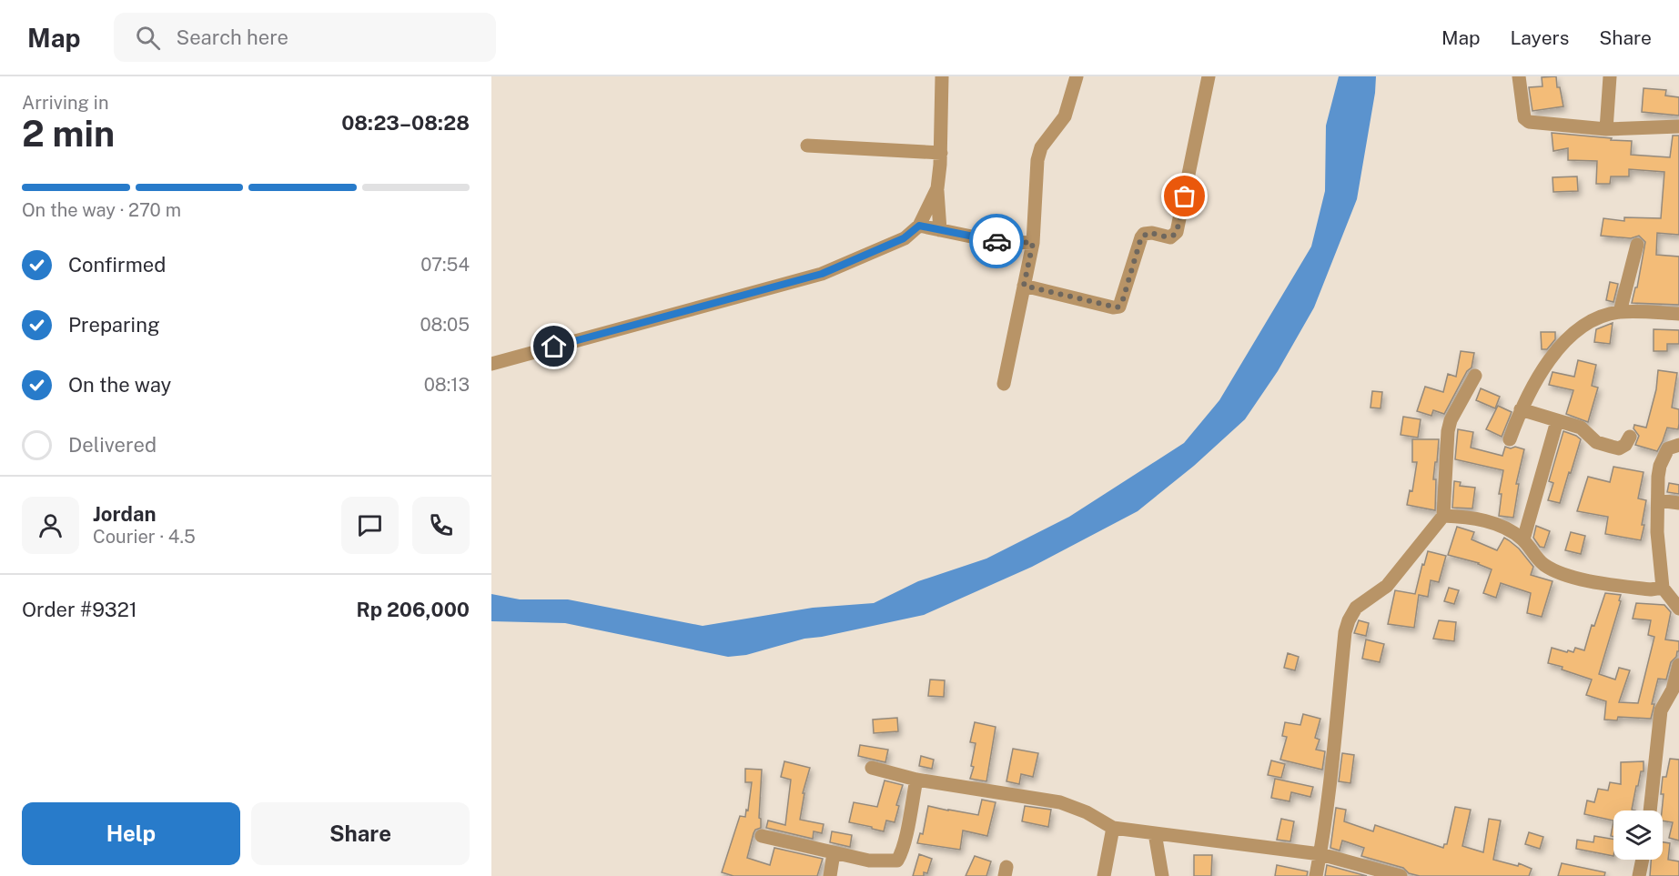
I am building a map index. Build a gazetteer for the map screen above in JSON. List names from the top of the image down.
{
  "page": {
    "header": "Map",
    "search": "Search here",
    "nav": ["Map", "Layers", "Share"],
    "heading": ["2 min", "Arriving in", "08:23–08:28"],
    "panel": [
      "Jordan",
      "Courier · 4.5",
      "Order #9321",
      "Rp 206,000"
    ],
    "bar": "On the way · 270 m",
    "list": [
      ["Confirmed", "07:54"],
      ["Preparing", "08:05"],
      ["On the way", "08:13"],
      "Delivered"
    ],
    "buttons": ["Help", "Share"]
  }
}
